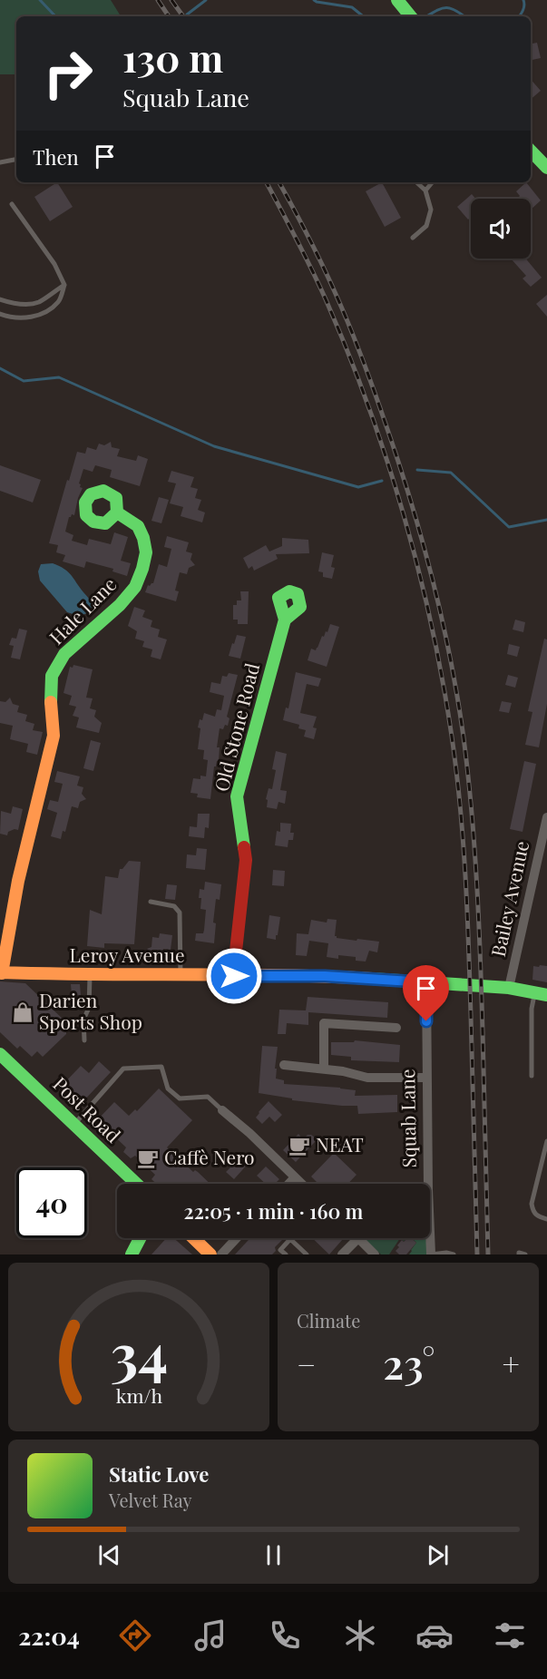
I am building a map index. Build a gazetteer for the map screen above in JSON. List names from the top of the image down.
{
  "streets": {
    "street": [
      "Hale Lane",
      "Old Stone Road",
      "Bailey Avenue",
      "Leroy Avenue",
      "Post Road",
      "Squab Lane"
    ]
  },
  "crossings": [
    ["Hale Lane", "Leroy Avenue"],
    ["Old Stone Road", "Leroy Avenue"],
    ["Bailey Avenue", "Leroy Avenue"],
    ["Leroy Avenue", "Squab Lane"]
  ],
  "places": {
    "shop": ["Darien Sports Shop"],
    "cafe": ["NEAT", "Caffè Nero"]
  },
  "page": {
    "turn": ["130 m", "Squab Lane"],
    "then": "Then",
    "limit": "40",
    "trip": "22:05 · 1 min · 160 m",
    "tile": "Climate",
    "heat": ["−", "23°", "+"],
    "song": ["Static Love", "Velvet Ray"],
    "tabs": "22:04",
    "gauge": ["34", "km/h"]
  }
}
